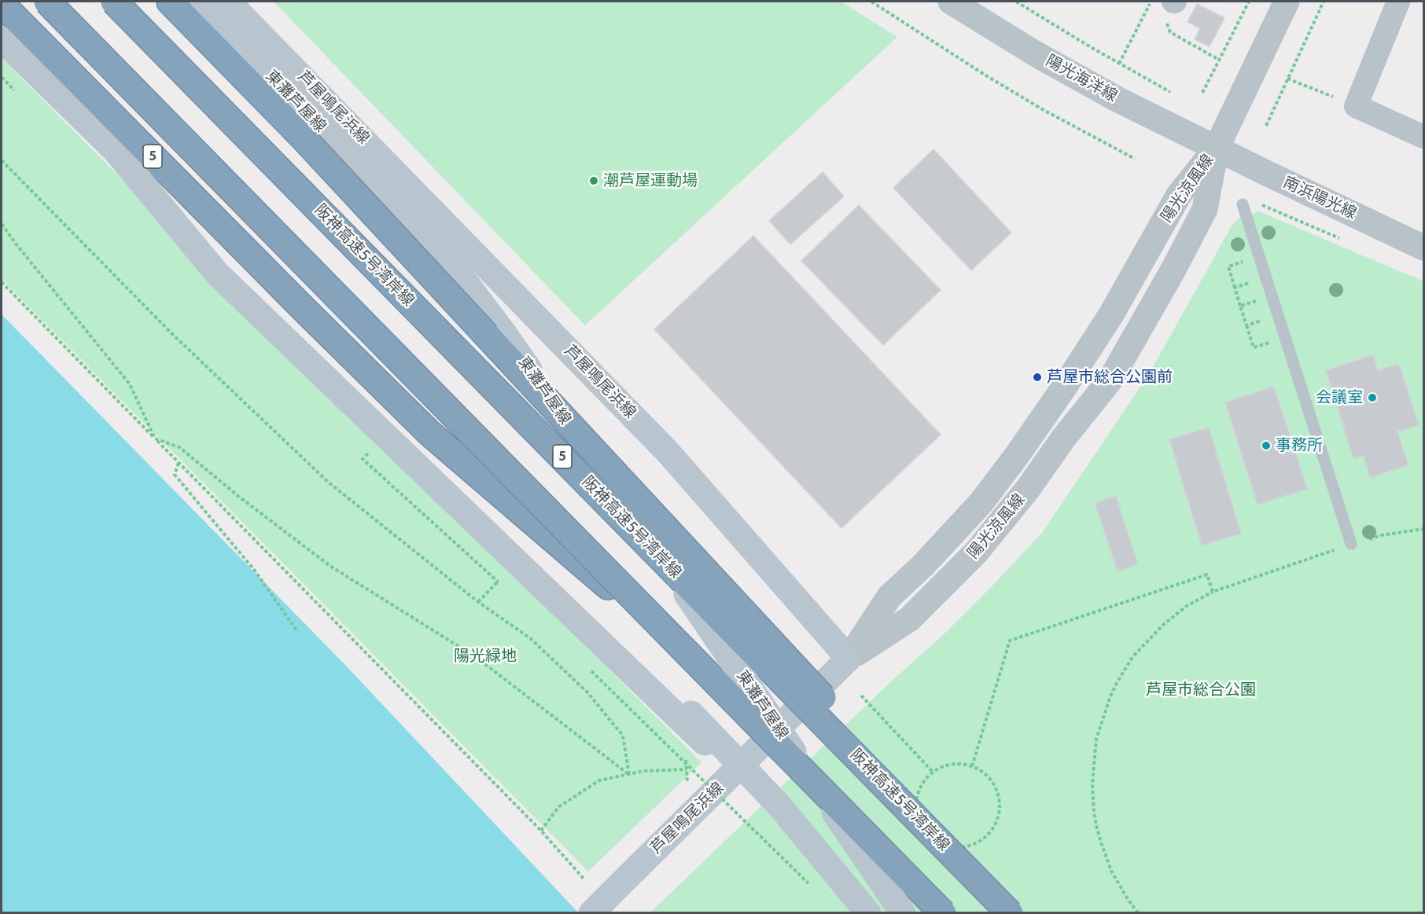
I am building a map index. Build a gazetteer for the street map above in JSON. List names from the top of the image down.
{
  "streets": {
    "highway": ["5", "阪神高速5号湾岸線"],
    "main road": ["東灘芦屋線", "芦屋鳴尾浜線"],
    "street": ["陽光海洋線", "陽光涼風線", "南浜陽光線"]
  },
  "crossings": [
    ["陽光海洋線", "陽光涼風線"],
    ["陽光海洋線", "南浜陽光線"],
    ["芦屋鳴尾浜線", "陽光涼風線"],
    ["5", "阪神高速5号湾岸線"],
    ["陽光涼風線", "南浜陽光線"]
  ],
  "parks": ["陽光緑地", "芦屋市総合公園"],
  "places": [
    "潮芦屋運動場",
    "芦屋市総合公園前",
    "会議室",
    "事務所"
  ]
}
